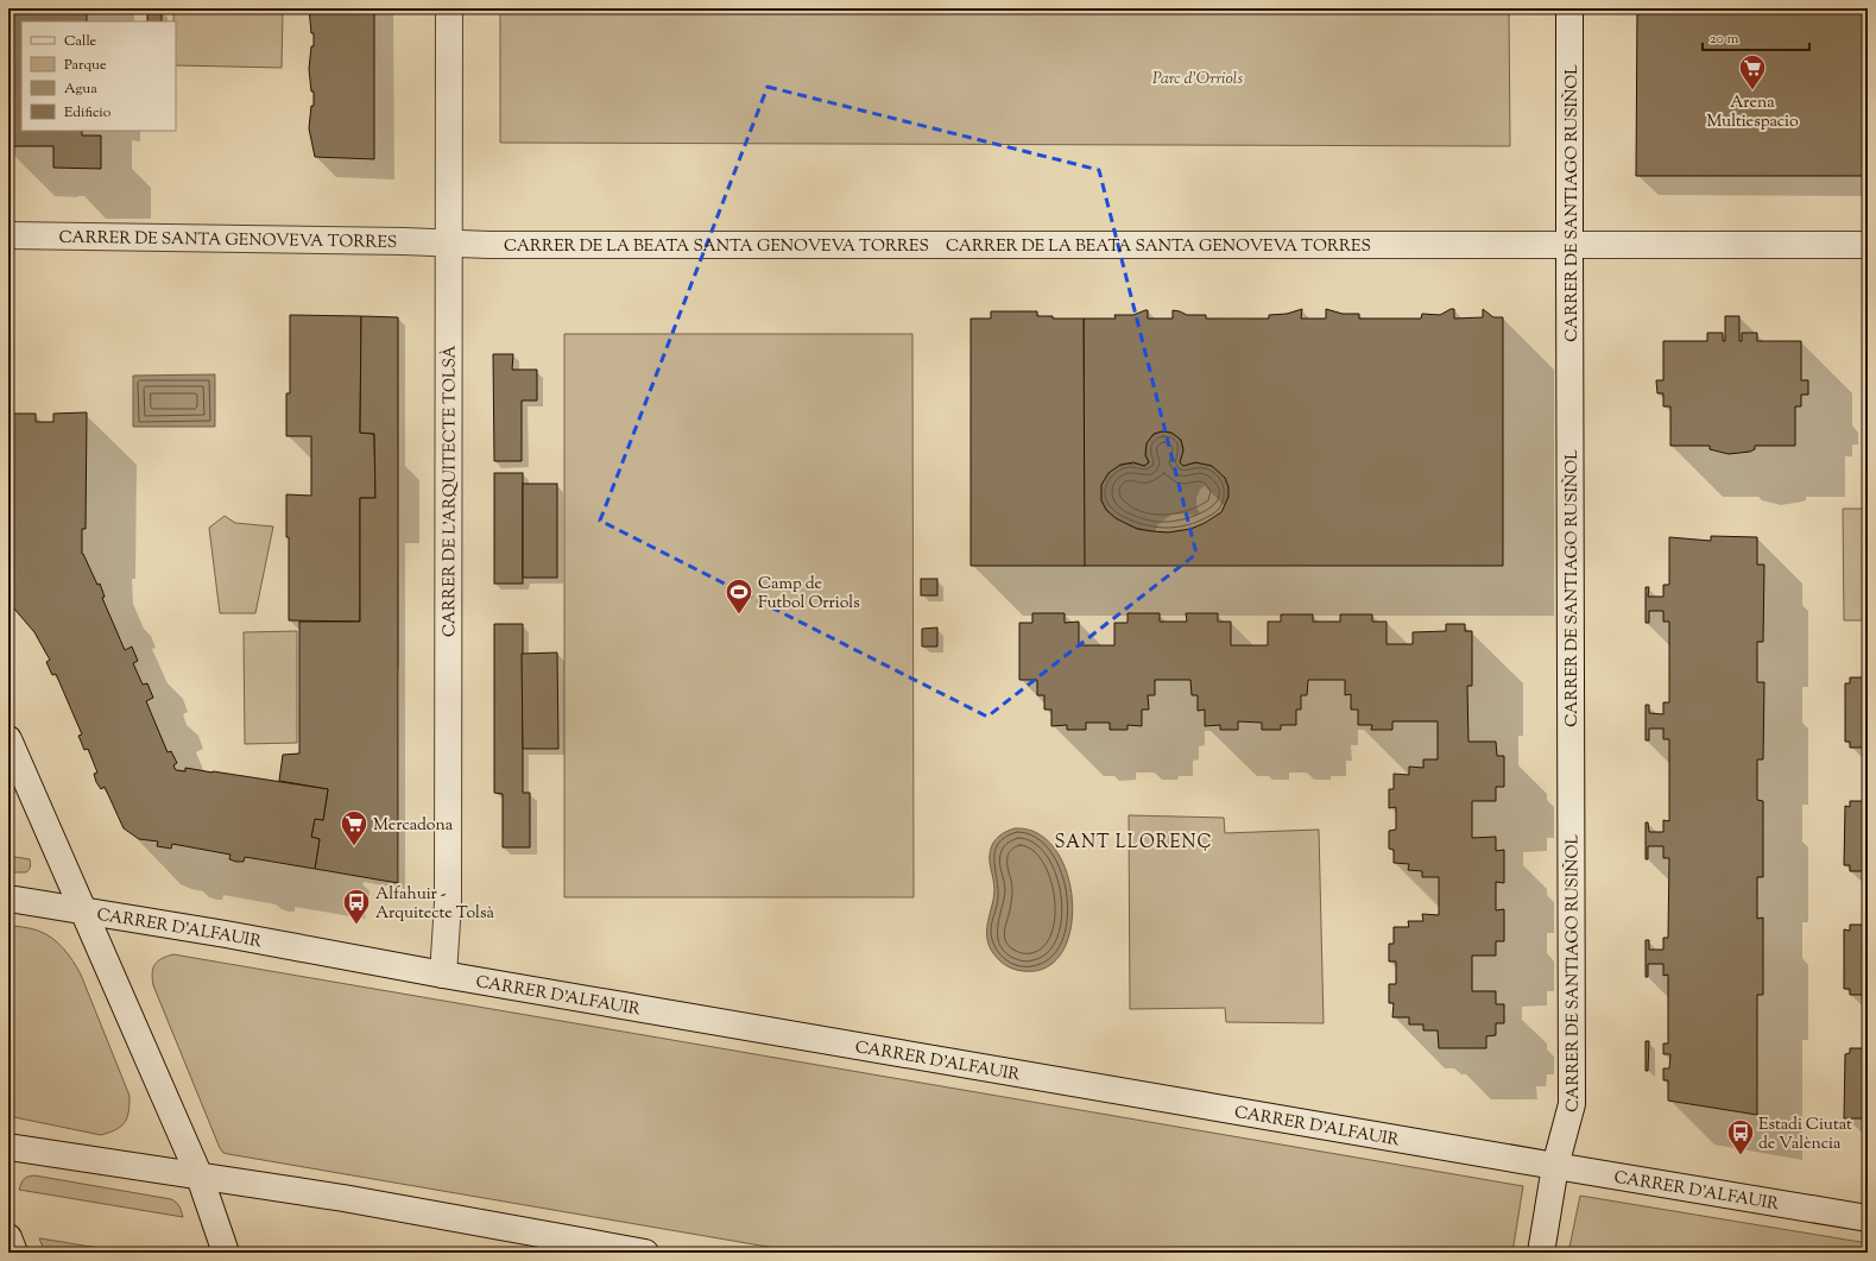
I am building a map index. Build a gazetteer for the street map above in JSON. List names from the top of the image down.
{
  "streets": {
    "street": [
      "CARRER DE SANTIAGO RUSIÑOL",
      "CARRER DE SANTA GENOVEVA TORRES",
      "CARRER DE LA BEATA SANTA GENOVEVA TORRES",
      "CARRER DE L'ARQUITECTE TOLSÀ",
      "CARRER D'ALFAUIR"
    ]
  },
  "crossings": [
    ["CARRER DE SANTIAGO RUSIÑOL", "CARRER DE LA BEATA SANTA GENOVEVA TORRES"],
    ["CARRER DE SANTIAGO RUSIÑOL", "CARRER D'ALFAUIR"],
    ["CARRER DE SANTA GENOVEVA TORRES", "CARRER DE LA BEATA SANTA GENOVEVA TORRES"],
    ["CARRER DE SANTA GENOVEVA TORRES", "CARRER DE L'ARQUITECTE TOLSÀ"],
    ["CARRER DE LA BEATA SANTA GENOVEVA TORRES", "CARRER DE L'ARQUITECTE TOLSÀ"],
    ["CARRER DE L'ARQUITECTE TOLSÀ", "CARRER D'ALFAUIR"]
  ],
  "districts": ["SANT LLORENÇ"],
  "parks": ["Parc d'Orriols"],
  "places": {
    "supermarket": ["Arena Multiespacio", "Mercadona"],
    "sports": ["Camp de Futbol Orriols"],
    "bus stop": ["Alfahuir - Arquitecte Tolsà", "Estadi Ciutat de València"]
  },
  "legend": [
    "Calle",
    "Parque",
    "Agua",
    "Edificio"
  ],
  "scale_bar": "20 m"
}
